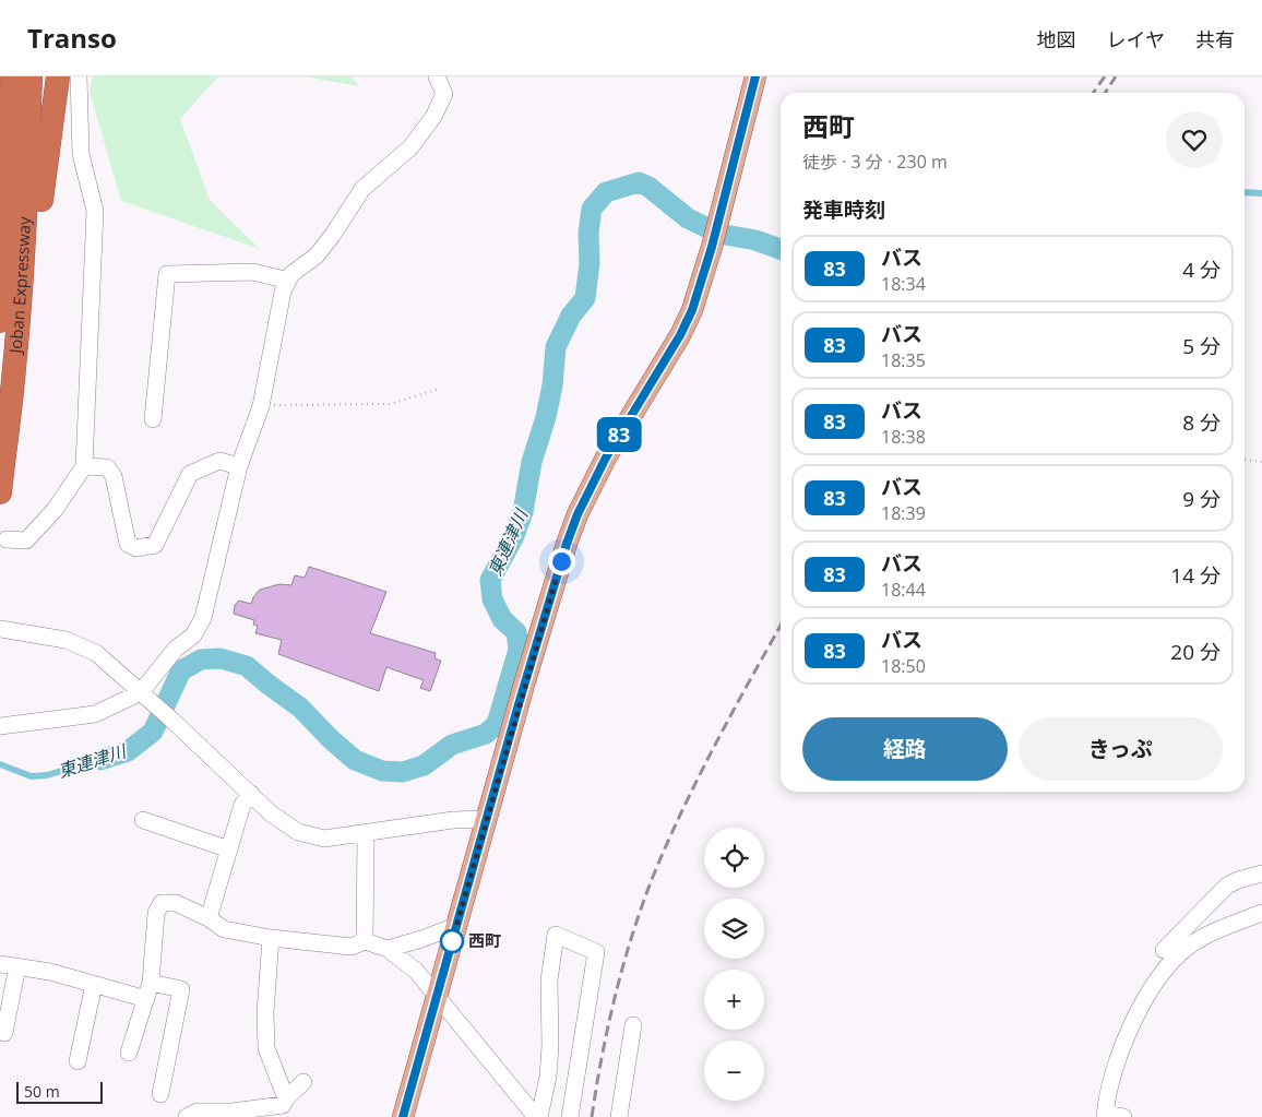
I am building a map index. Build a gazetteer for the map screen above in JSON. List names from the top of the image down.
{
  "streets": {
    "highway": ["Joban Expressway"]
  },
  "water": ["東連津川"],
  "places": ["西町"],
  "lines": ["bus line 83"],
  "scale_bar": "50 m",
  "page": {
    "header": "Transo",
    "nav": ["地図", "レイヤ", "共有"],
    "on_map": "83",
    "heading": [
      ["西町", "徒歩 · 3 分 · 230 m"],
      "発車時刻"
    ],
    "list": [
      {
        "mark": "83",
        "name": "バス",
        "note": "18:34",
        "value": "4 分"
      },
      {
        "mark": "83",
        "name": "バス",
        "note": "18:35",
        "value": "5 分"
      },
      {
        "mark": "83",
        "name": "バス",
        "note": "18:38",
        "value": "8 分"
      },
      {
        "mark": "83",
        "name": "バス",
        "note": "18:39",
        "value": "9 分"
      },
      {
        "mark": "83",
        "name": "バス",
        "note": "18:44",
        "value": "14 分"
      },
      {
        "mark": "83",
        "name": "バス",
        "note": "18:50",
        "value": "20 分"
      }
    ],
    "buttons": ["経路", "きっぷ"],
    "map_buttons": ["+", "−"],
    "scale": "50 m"
  }
}
